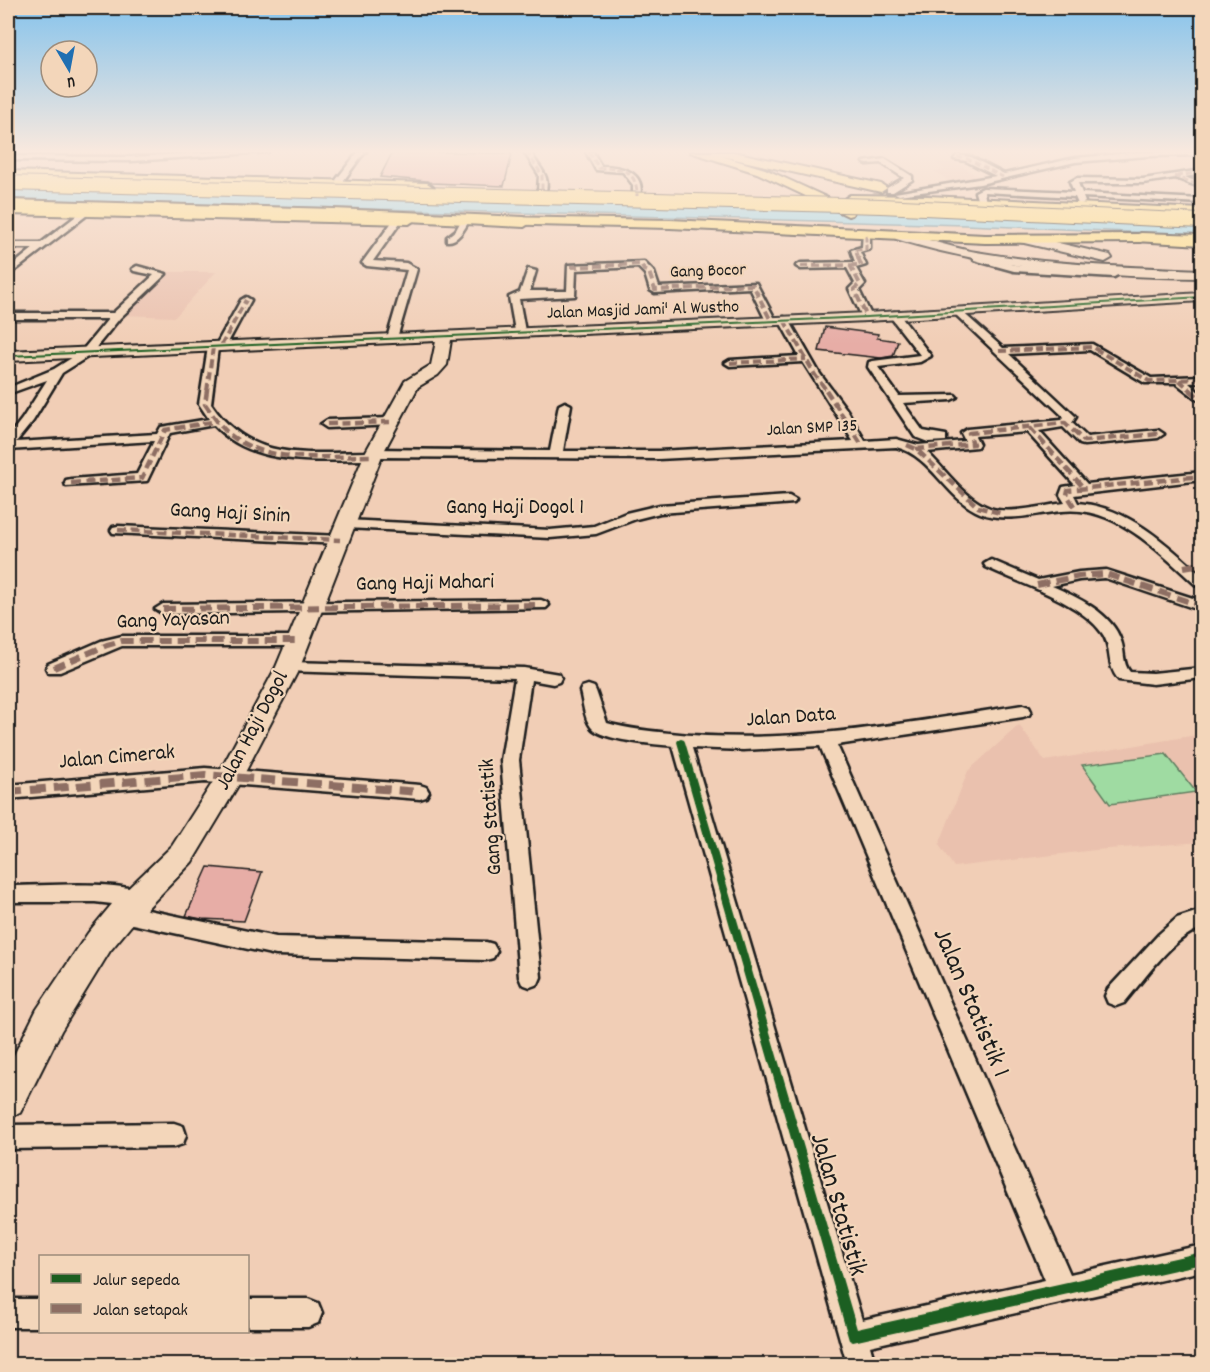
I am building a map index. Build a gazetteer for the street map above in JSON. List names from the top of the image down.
{
  "streets": {
    "street": [
      "Gang Bocor",
      "Jalan Masjid Jami' Al Wustho",
      "Jalan SMP 135",
      "Gang Haji Dogol 1",
      "Gang Haji Sinin",
      "Gang Haji Mahari",
      "Gang Yayasan",
      "Jalan Data",
      "Jalan Haji Dogol",
      "Jalan Cimerak",
      "Gang Statistik",
      "Jalan Statistik 1",
      "Jalan Statistik"
    ]
  },
  "crossings": [
    ["Gang Bocor", "Jalan Masjid Jami' Al Wustho"],
    ["Jalan Masjid Jami' Al Wustho", "Jalan Haji Dogol"],
    ["Jalan SMP 135", "Jalan Haji Dogol"],
    ["Gang Haji Dogol 1", "Gang Haji Sinin"],
    ["Gang Haji Dogol 1", "Jalan Haji Dogol"],
    ["Gang Haji Sinin", "Jalan Haji Dogol"],
    ["Gang Haji Mahari", "Jalan Haji Dogol"],
    ["Gang Yayasan", "Jalan Haji Dogol"],
    ["Jalan Data", "Jalan Statistik 1"],
    ["Jalan Data", "Jalan Statistik"],
    ["Jalan Haji Dogol", "Jalan Cimerak"]
  ],
  "legend": ["Jalur sepeda", "Jalan setapak"],
  "north": "bottom"
}
